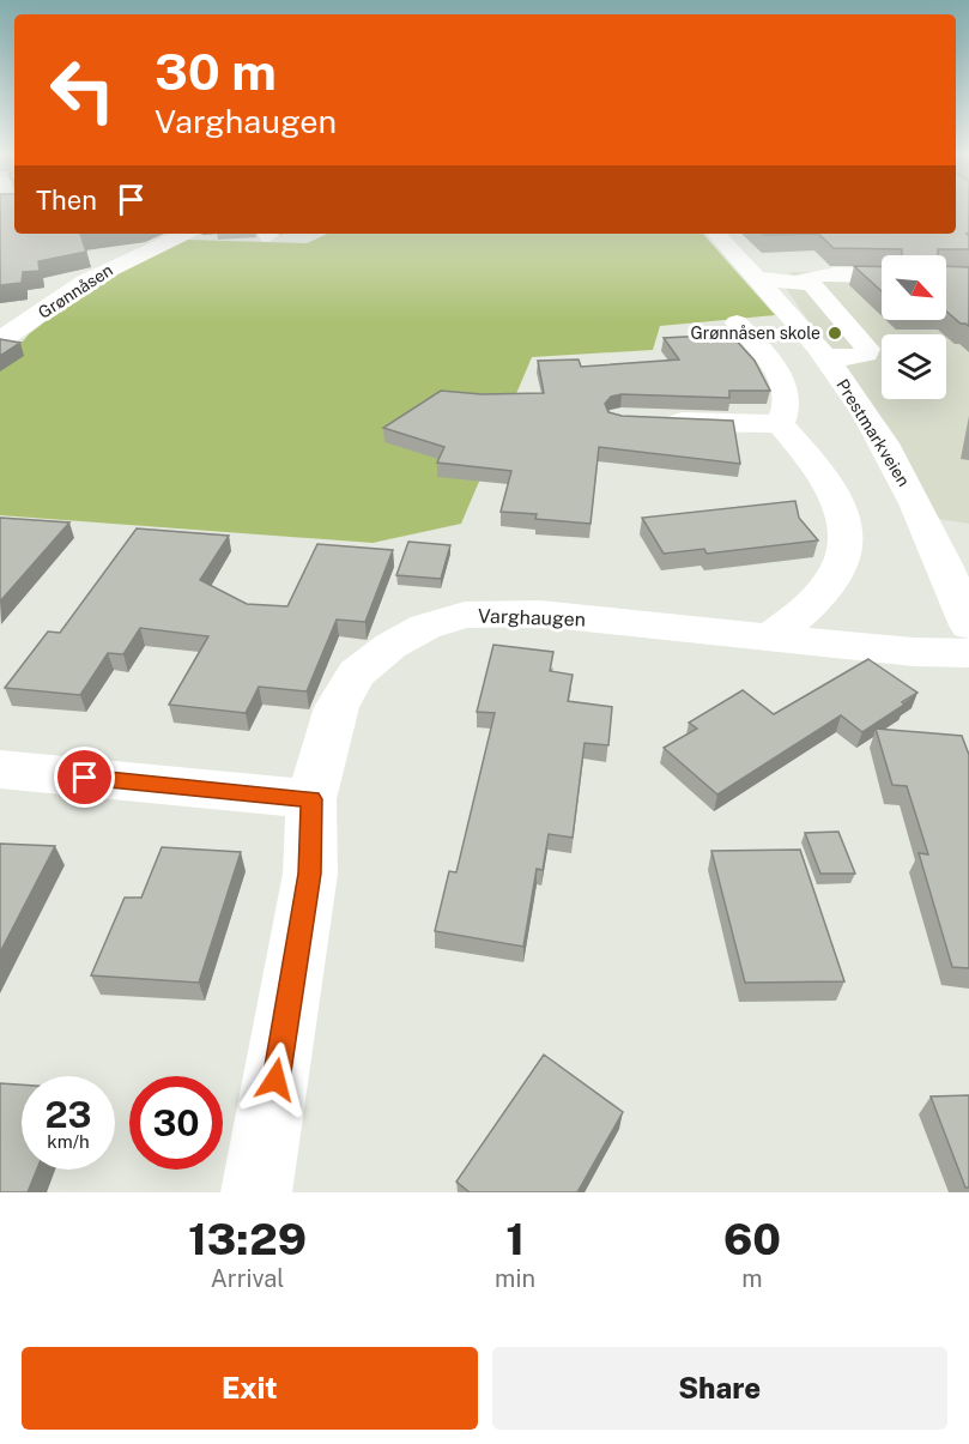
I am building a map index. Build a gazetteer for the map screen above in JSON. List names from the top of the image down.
{
  "streets": {
    "street": ["Grønnåsen", "Prestmarkveien", "Varghaugen"]
  },
  "places": ["Grønnåsen skole"],
  "north": "bottom right",
  "page": {
    "turn": ["30 m", "Varghaugen"],
    "then": "Then",
    "speed": "23 km/h",
    "limit": "30",
    "eta": [
      "13:29",
      "Arrival",
      "1",
      "min",
      "60",
      "m"
    ],
    "buttons": ["Exit", "Share"]
  }
}
